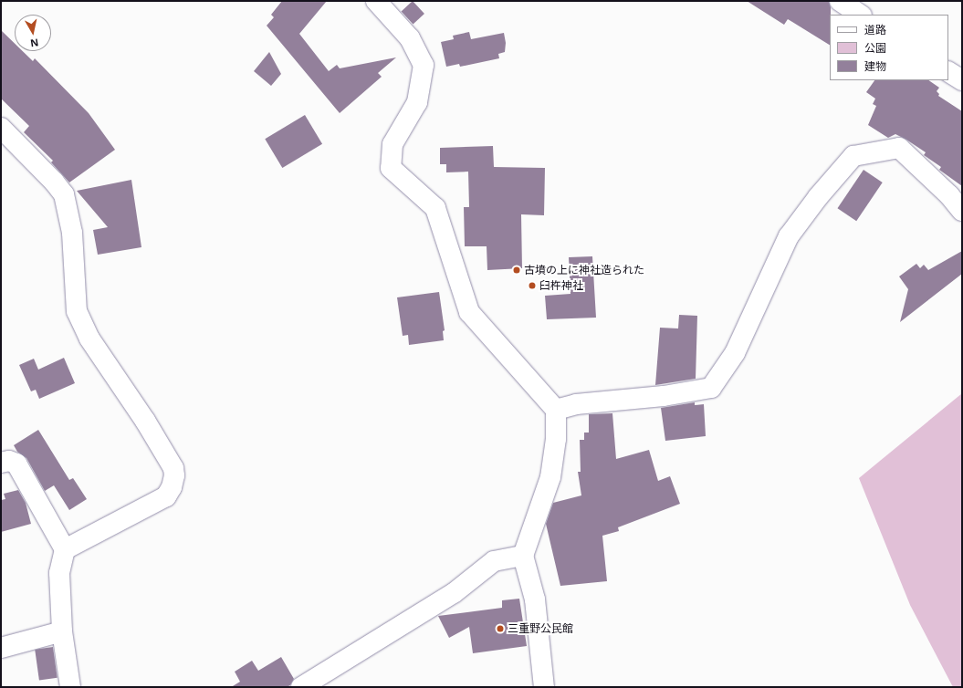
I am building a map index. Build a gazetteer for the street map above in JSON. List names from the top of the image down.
{
  "places": ["古墳の上に神社造られた", "臼杵神社", "三重野公民館"],
  "legend": ["道路", "公園", "建物"],
  "north": "bottom"
}
